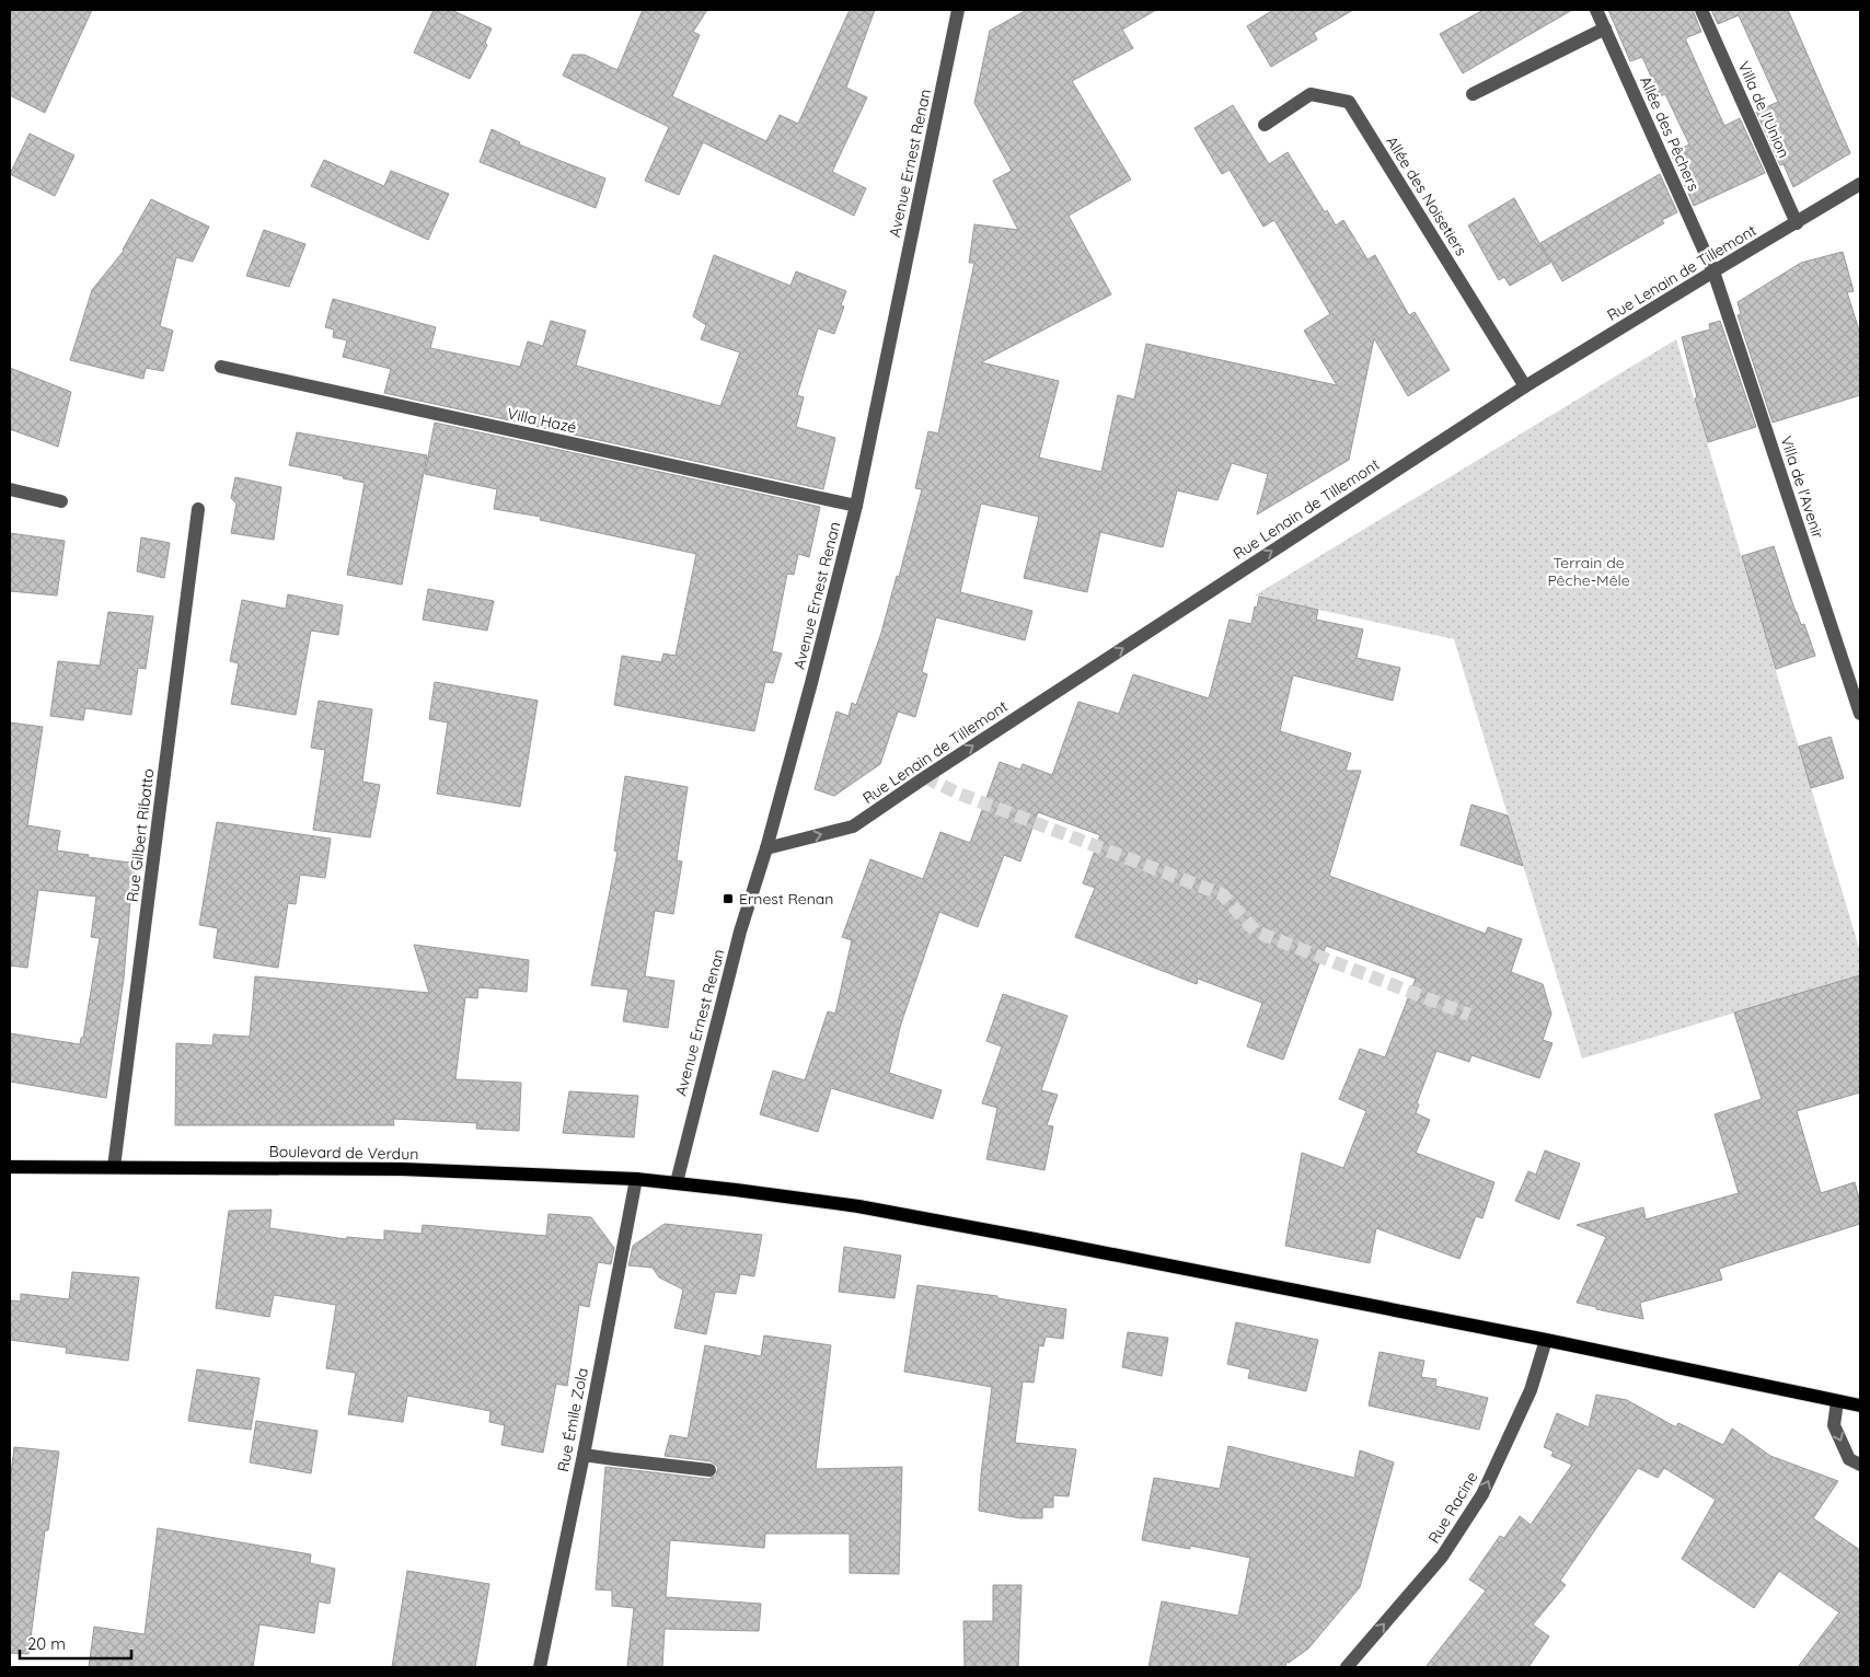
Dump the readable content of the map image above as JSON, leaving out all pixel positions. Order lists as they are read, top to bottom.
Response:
{
  "streets": {
    "main road": ["Boulevard de Verdun"],
    "street": [
      "Villa de l'Union",
      "Allée des Pêchers",
      "Avenue Ernest Renan",
      "Allée des Noisetiers",
      "Rue Lenain de Tillemont",
      "Villa Hazé",
      "Villa de l'Avenir",
      "Rue Gilbert Ribatto",
      "Rue Émile Zola",
      "Rue Racine"
    ]
  },
  "crossings": [
    ["Villa de l'Union", "Rue Lenain de Tillemont"],
    ["Allée des Pêchers", "Rue Lenain de Tillemont"],
    ["Allée des Pêchers", "Villa de l'Avenir"],
    ["Avenue Ernest Renan", "Rue Lenain de Tillemont"],
    ["Avenue Ernest Renan", "Villa Hazé"],
    ["Avenue Ernest Renan", "Boulevard de Verdun"],
    ["Allée des Noisetiers", "Rue Lenain de Tillemont"],
    ["Rue Lenain de Tillemont", "Villa de l'Avenir"],
    ["Rue Gilbert Ribatto", "Boulevard de Verdun"],
    ["Boulevard de Verdun", "Rue Émile Zola"],
    ["Boulevard de Verdun", "Rue Racine"]
  ],
  "one_way": ["Rue Lenain de Tillemont", "Rue Racine"],
  "parks": ["Terrain de Pêche-Mêle"],
  "places": {
    "transit": ["Ernest Renan"]
  },
  "scale_bar": "20 m"
}
